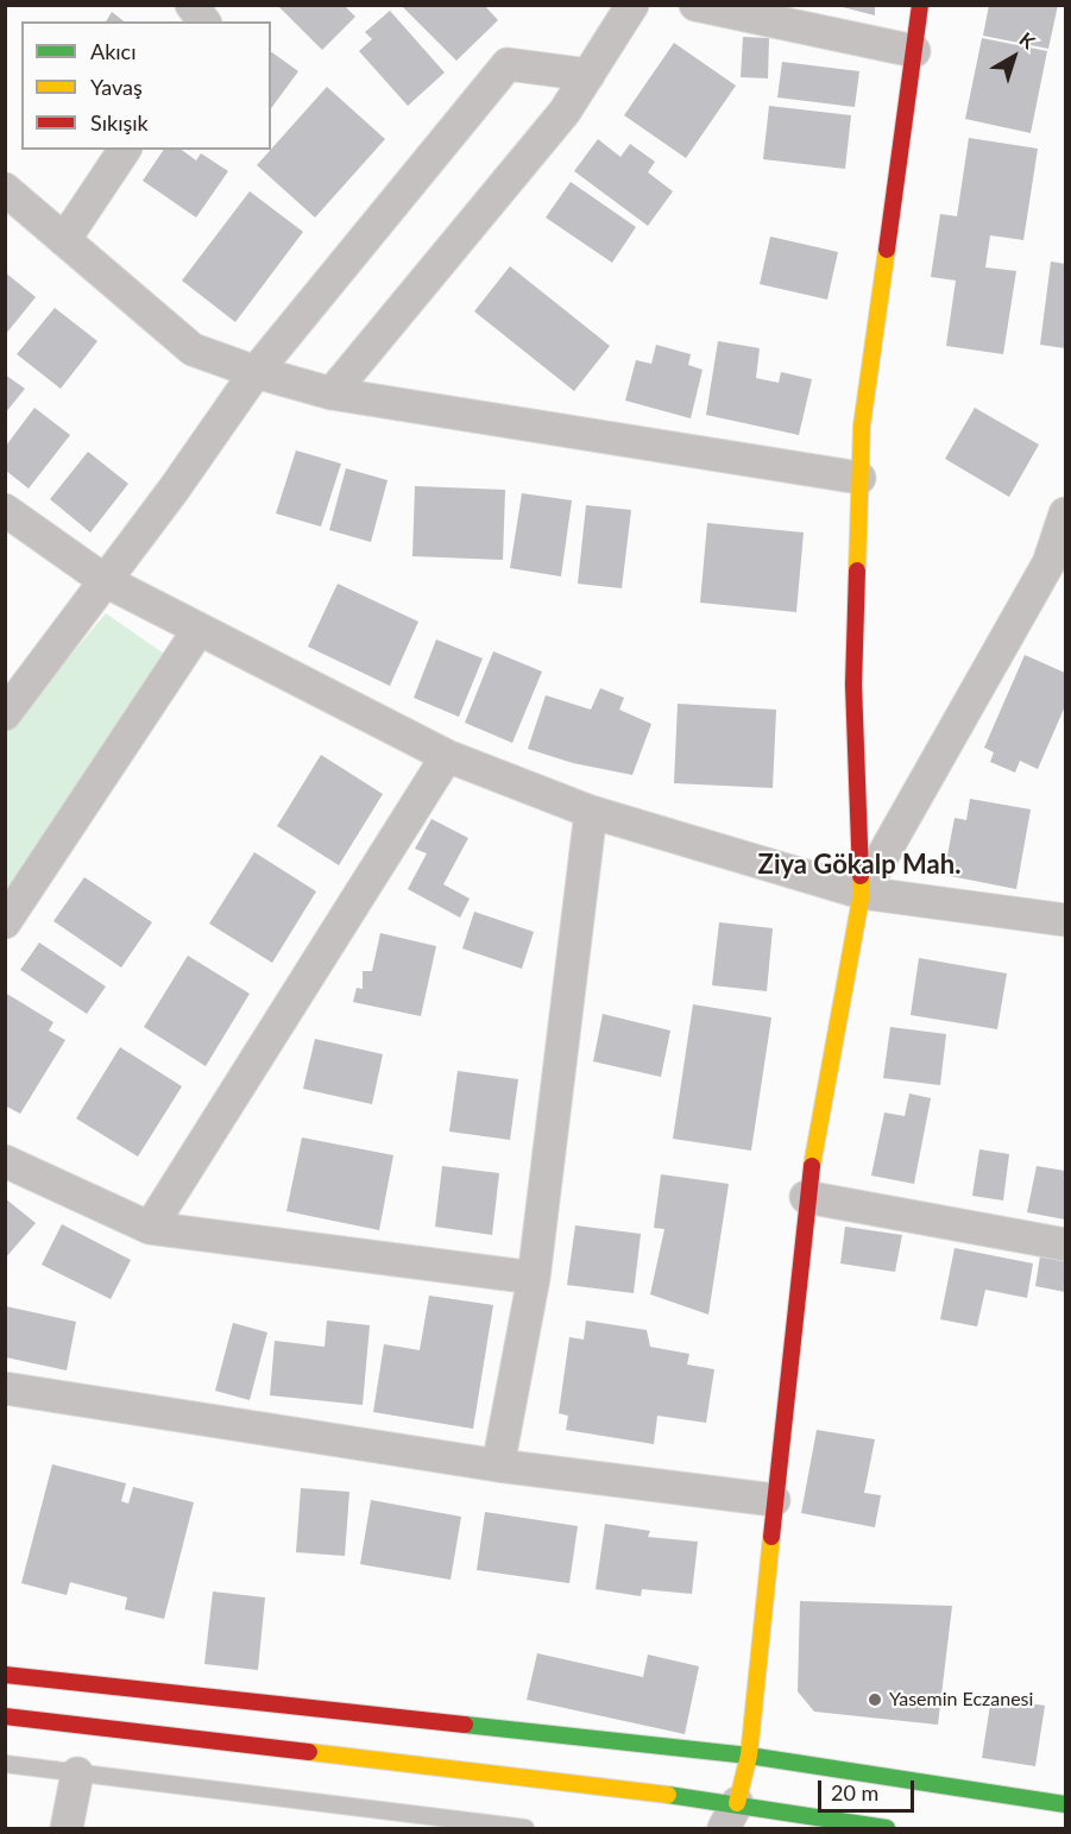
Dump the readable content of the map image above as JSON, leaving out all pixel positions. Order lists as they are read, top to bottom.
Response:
{
  "districts": ["Ziya Gökalp Mah."],
  "places": ["Yasemin Eczanesi"],
  "legend": ["Akıcı", "Yavaş", "Sıkışık"],
  "scale_bar": "20 m",
  "north": "top right"
}
